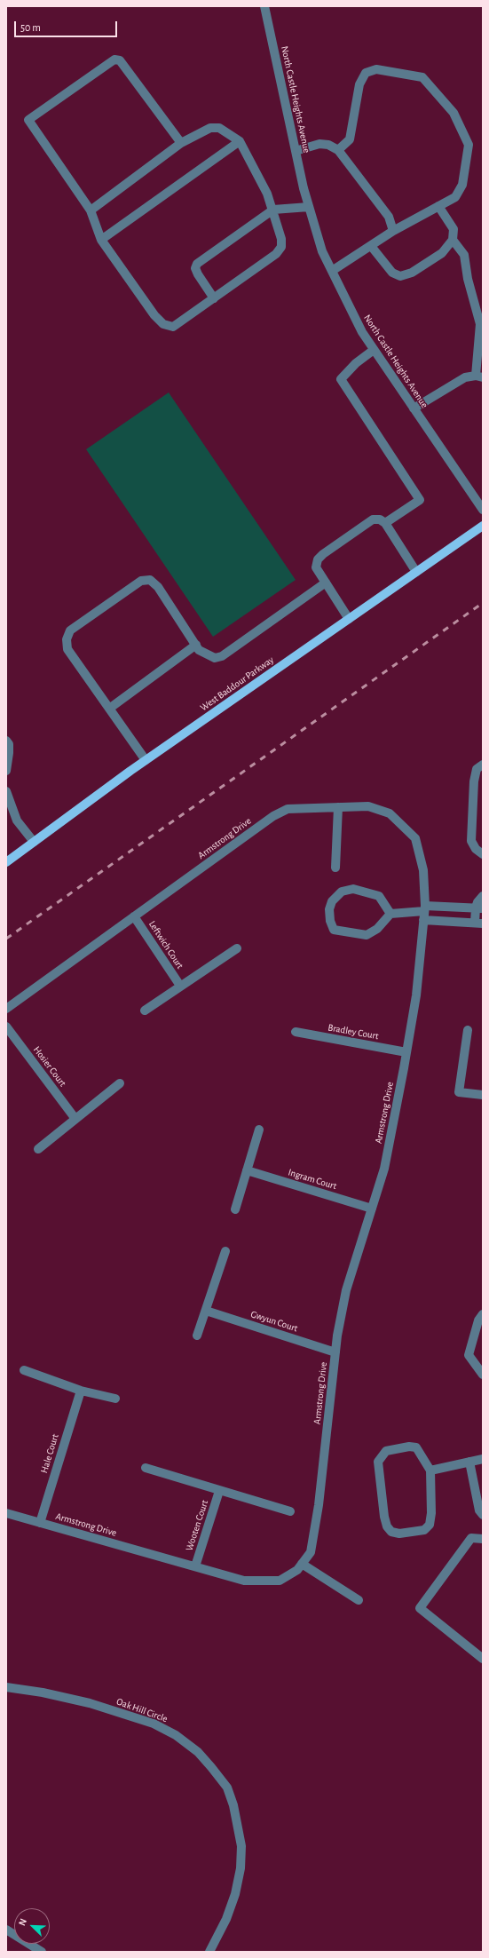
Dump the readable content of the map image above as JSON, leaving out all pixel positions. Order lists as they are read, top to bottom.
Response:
{
  "streets": {
    "main road": ["West Baddour Parkway"],
    "street": [
      "North Castle Heights Avenue",
      "Armstrong Drive",
      "Leftwich Court",
      "Bradley Court",
      "Hosier Court",
      "Ingram Court",
      "Gwyun Court",
      "Hale Court",
      "Wooten Court",
      "Oak Hill Circle"
    ]
  },
  "crossings": [
    ["Armstrong Drive", "Leftwich Court"],
    ["Armstrong Drive", "Bradley Court"],
    ["Armstrong Drive", "Ingram Court"],
    ["Armstrong Drive", "Gwyun Court"],
    ["Armstrong Drive", "Hale Court"],
    ["Armstrong Drive", "Wooten Court"]
  ],
  "scale_bar": "50 m",
  "north": "top left"
}
